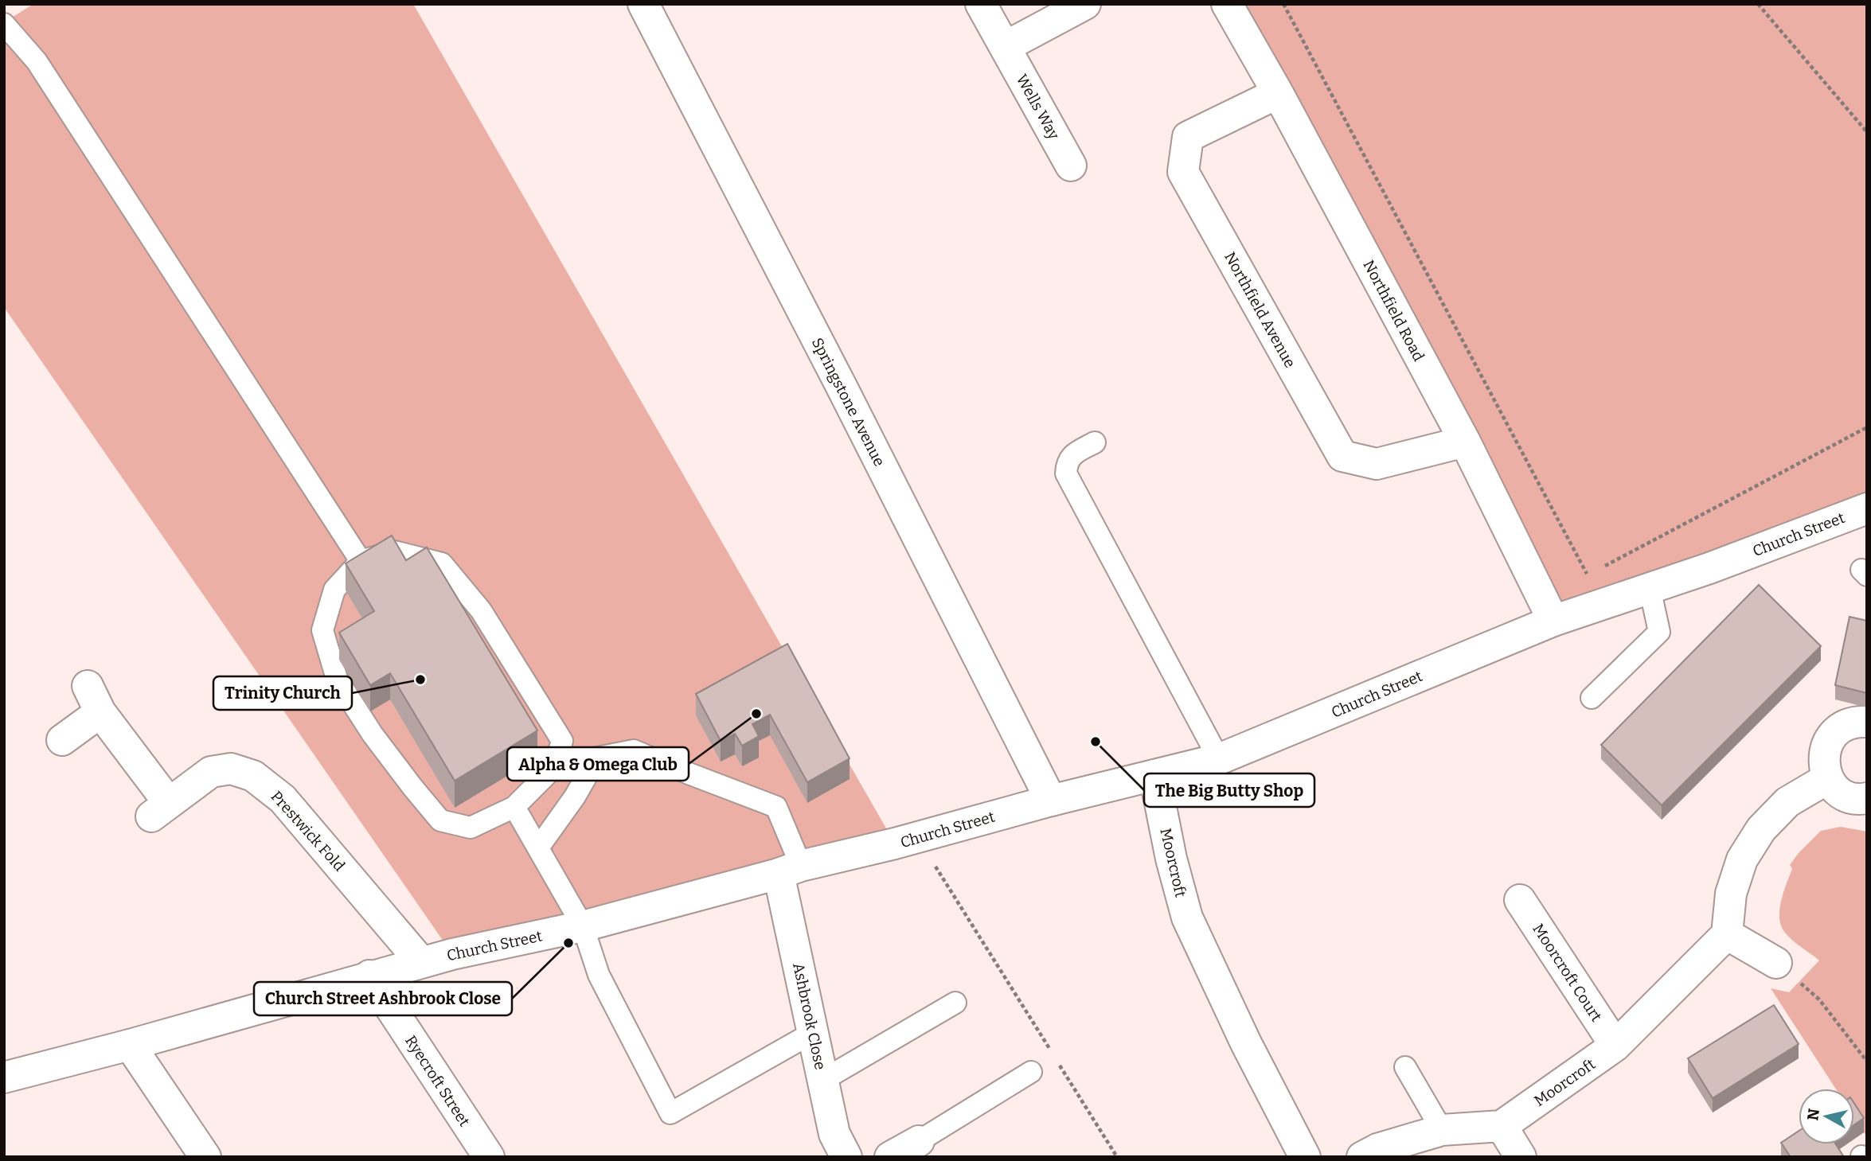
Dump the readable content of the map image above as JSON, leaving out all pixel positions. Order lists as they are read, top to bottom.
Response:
{
  "streets": {
    "street": [
      "Wells Way",
      "Northfield Avenue",
      "Northfield Road",
      "Springstone Avenue",
      "Church Street",
      "Prestwick Fold",
      "Moorcroft",
      "Moorcroft Court",
      "Ashbrook Close",
      "Ryecroft Street"
    ]
  },
  "crossings": [
    ["Northfield Avenue", "Northfield Road"],
    ["Northfield Road", "Church Street"],
    ["Springstone Avenue", "Church Street"],
    ["Church Street", "Prestwick Fold"],
    ["Church Street", "Moorcroft"],
    ["Church Street", "Ashbrook Close"],
    ["Church Street", "Ryecroft Street"],
    ["Moorcroft", "Moorcroft Court"]
  ],
  "places": [
    "Trinity Church",
    "Alpha & Omega Club",
    "The Big Butty Shop",
    "Church Street Ashbrook Close"
  ],
  "north": "left"
}
